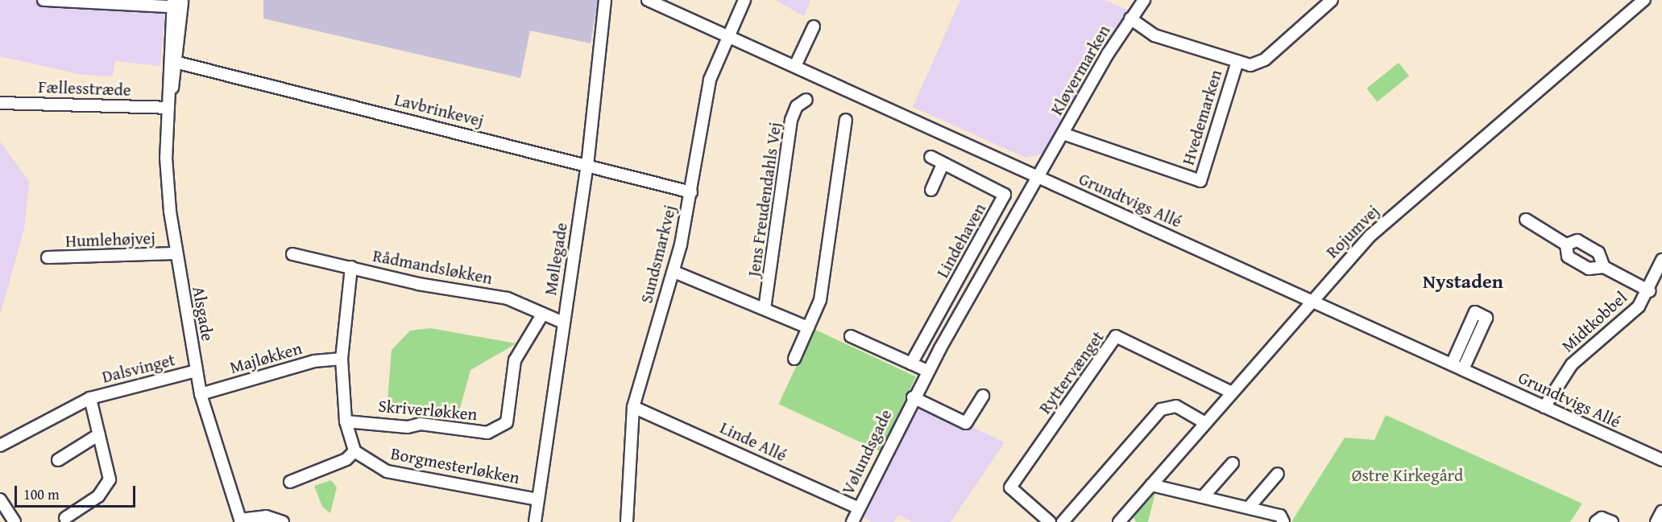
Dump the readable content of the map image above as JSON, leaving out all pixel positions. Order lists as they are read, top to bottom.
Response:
{
  "streets": {
    "street": [
      "Kløvermarken",
      "Fællesstræde",
      "Lavbrinkevej",
      "Hvedemarken",
      "Jens Freudendahls Vej",
      "Grundtvigs Allé",
      "Rojumvej",
      "Humlehøjvej",
      "Lindehaven",
      "Sundsmarkvej",
      "Møllegade",
      "Rådmandsløkken",
      "Alsgade",
      "Midtkobbel",
      "Majløkken",
      "Dalsvinget",
      "Ryttervænget",
      "Skriverløkken",
      "Linde Allé",
      "Vølundsgade",
      "Borgmesterløkken"
    ]
  },
  "crossings": [
    ["Kløvermarken", "Hvedemarken"],
    ["Kløvermarken", "Grundtvigs Allé"],
    ["Kløvermarken", "Vølundsgade"],
    ["Fællesstræde", "Alsgade"],
    ["Lavbrinkevej", "Sundsmarkvej"],
    ["Lavbrinkevej", "Møllegade"],
    ["Lavbrinkevej", "Alsgade"],
    ["Jens Freudendahls Vej", "Sundsmarkvej"],
    ["Grundtvigs Allé", "Rojumvej"],
    ["Grundtvigs Allé", "Sundsmarkvej"],
    ["Grundtvigs Allé", "Midtkobbel"],
    ["Grundtvigs Allé", "Vølundsgade"],
    ["Rojumvej", "Ryttervænget"],
    ["Humlehøjvej", "Alsgade"],
    ["Sundsmarkvej", "Linde Allé"],
    ["Møllegade", "Rådmandsløkken"],
    ["Møllegade", "Borgmesterløkken"],
    ["Rådmandsløkken", "Skriverløkken"],
    ["Alsgade", "Majløkken"],
    ["Alsgade", "Dalsvinget"],
    ["Linde Allé", "Vølundsgade"]
  ],
  "districts": ["Nystaden"],
  "parks": ["Østre Kirkegård"],
  "scale_bar": "100 m"
}
